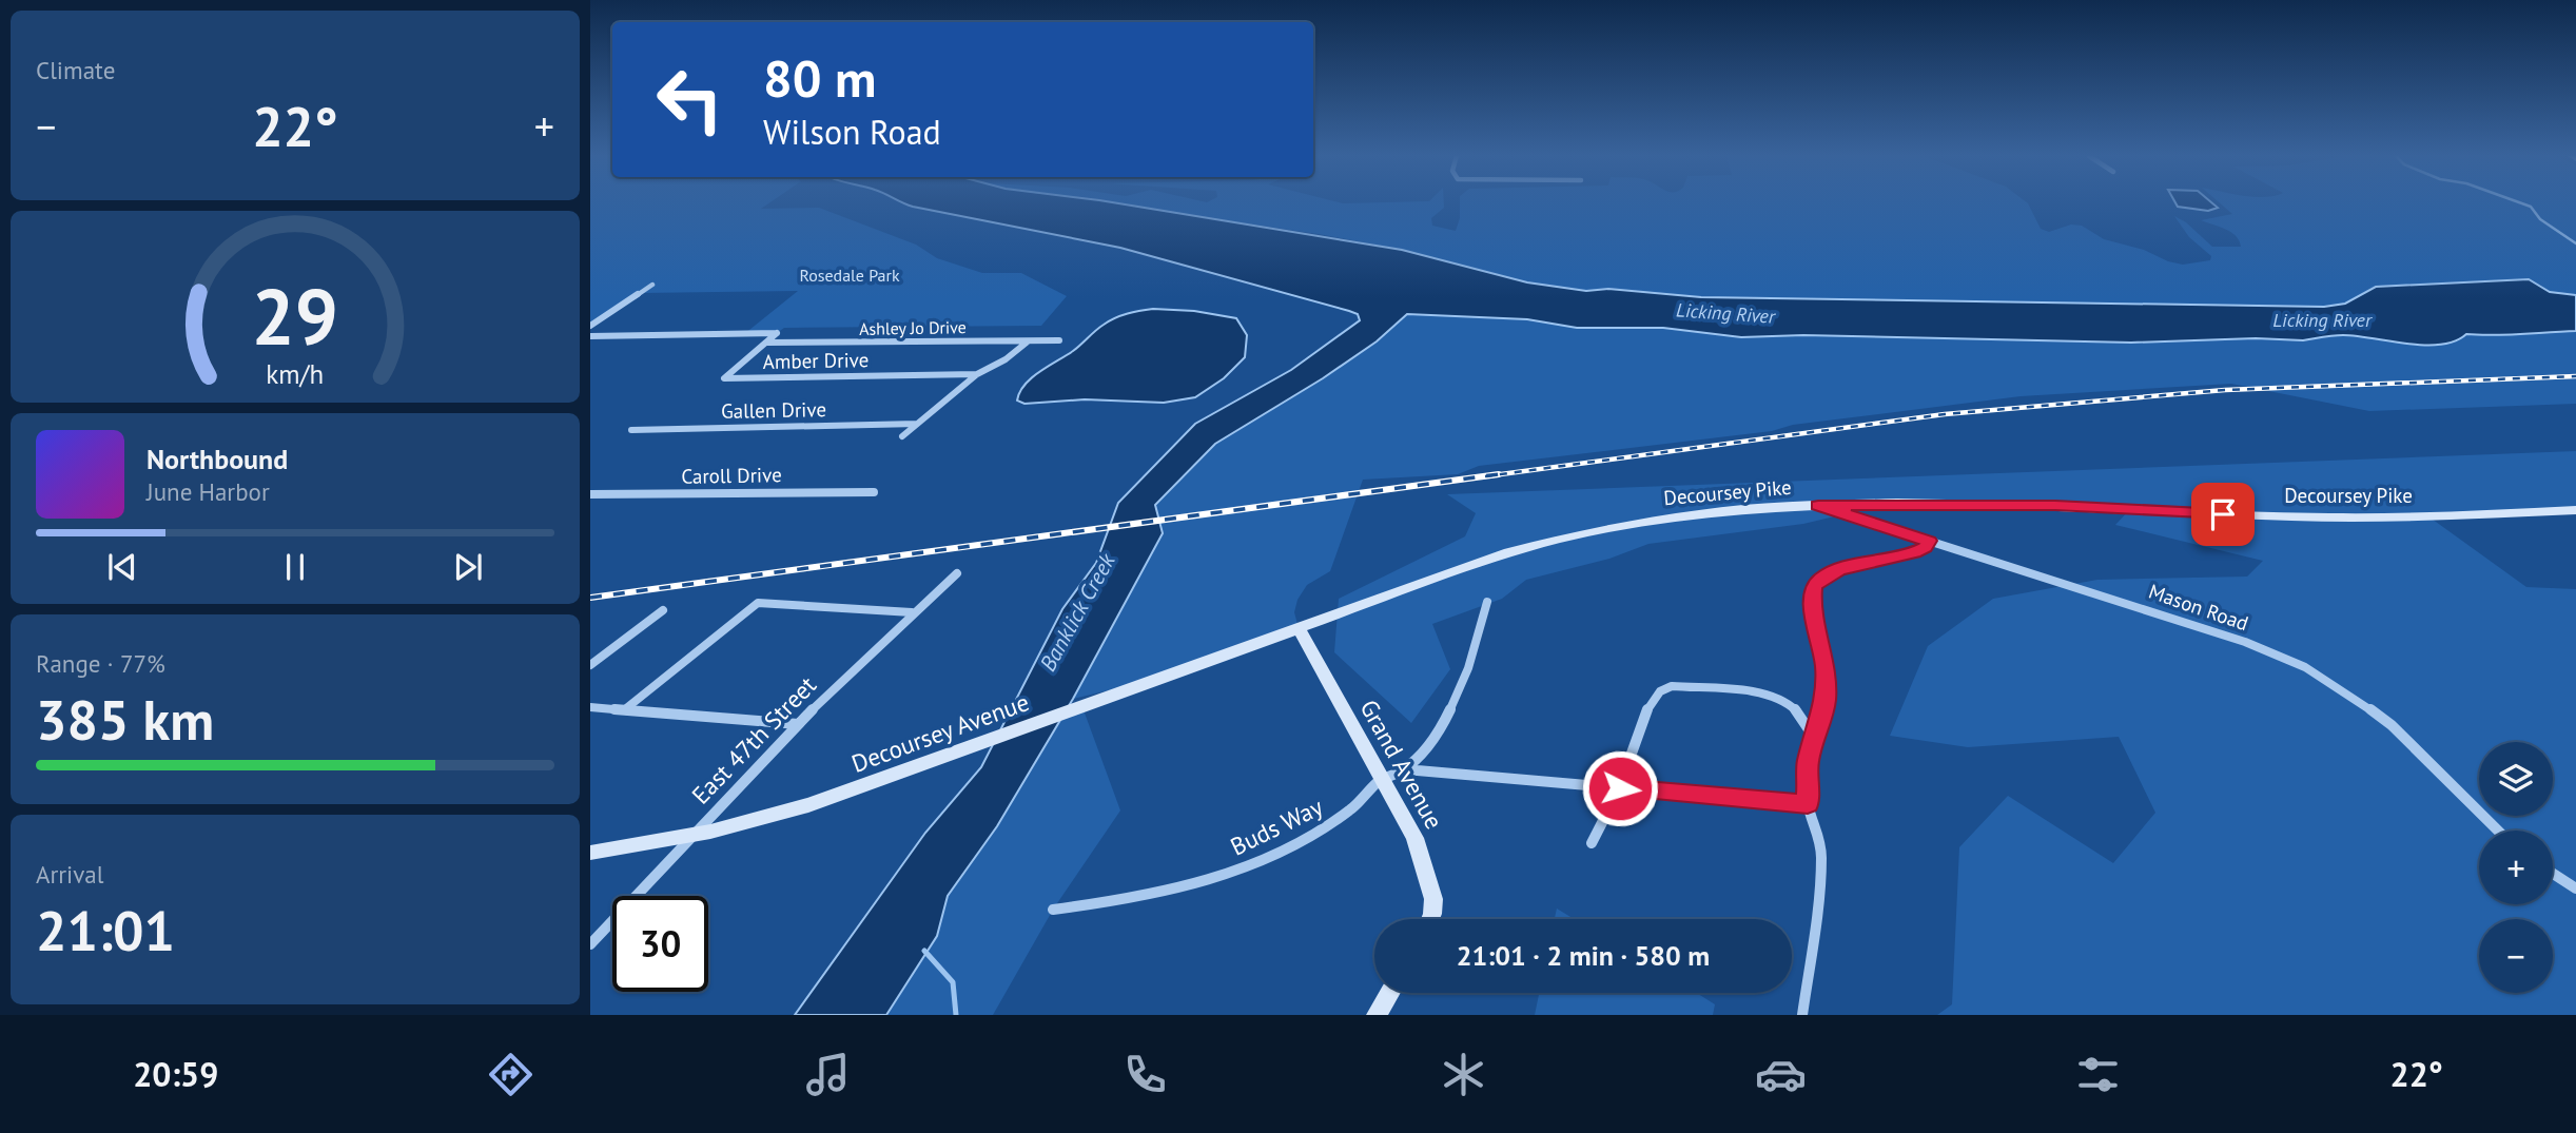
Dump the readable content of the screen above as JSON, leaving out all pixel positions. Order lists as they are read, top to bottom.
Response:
{
  "streets": {
    "main road": ["Decoursey Pike", "Decoursey Avenue", "Grand Avenue"],
    "street": [
      "Ashley Jo Drive",
      "Amber Drive",
      "Gallen Drive",
      "Caroll Drive",
      "Mason Road",
      "East 47th Street",
      "Buds Way"
    ]
  },
  "crossings": [
    ["Ashley Jo Drive", "Amber Drive"],
    ["Decoursey Pike", "Mason Road"],
    ["Decoursey Pike", "Decoursey Avenue"],
    ["Decoursey Pike", "Grand Avenue"],
    ["Decoursey Avenue", "East 47th Street"],
    ["Decoursey Avenue", "Grand Avenue"],
    ["Grand Avenue", "Buds Way"]
  ],
  "water": ["Licking River", "Banklick Creek"],
  "parks": ["Rosedale Park"],
  "page": {
    "tile": [
      "Climate",
      ["Range · 77%", "385 km"],
      ["Arrival", "21:01"]
    ],
    "turn": ["80 m", "Wilson Road"],
    "heat": ["−", "22°", "+"],
    "song": ["Northbound", "June Harbor"],
    "map_buttons": ["+", "−"],
    "limit": "30",
    "trip": "21:01 · 2 min · 580 m",
    "tabs": ["20:59", "22°"],
    "gauge": ["29", "km/h"]
  }
}
